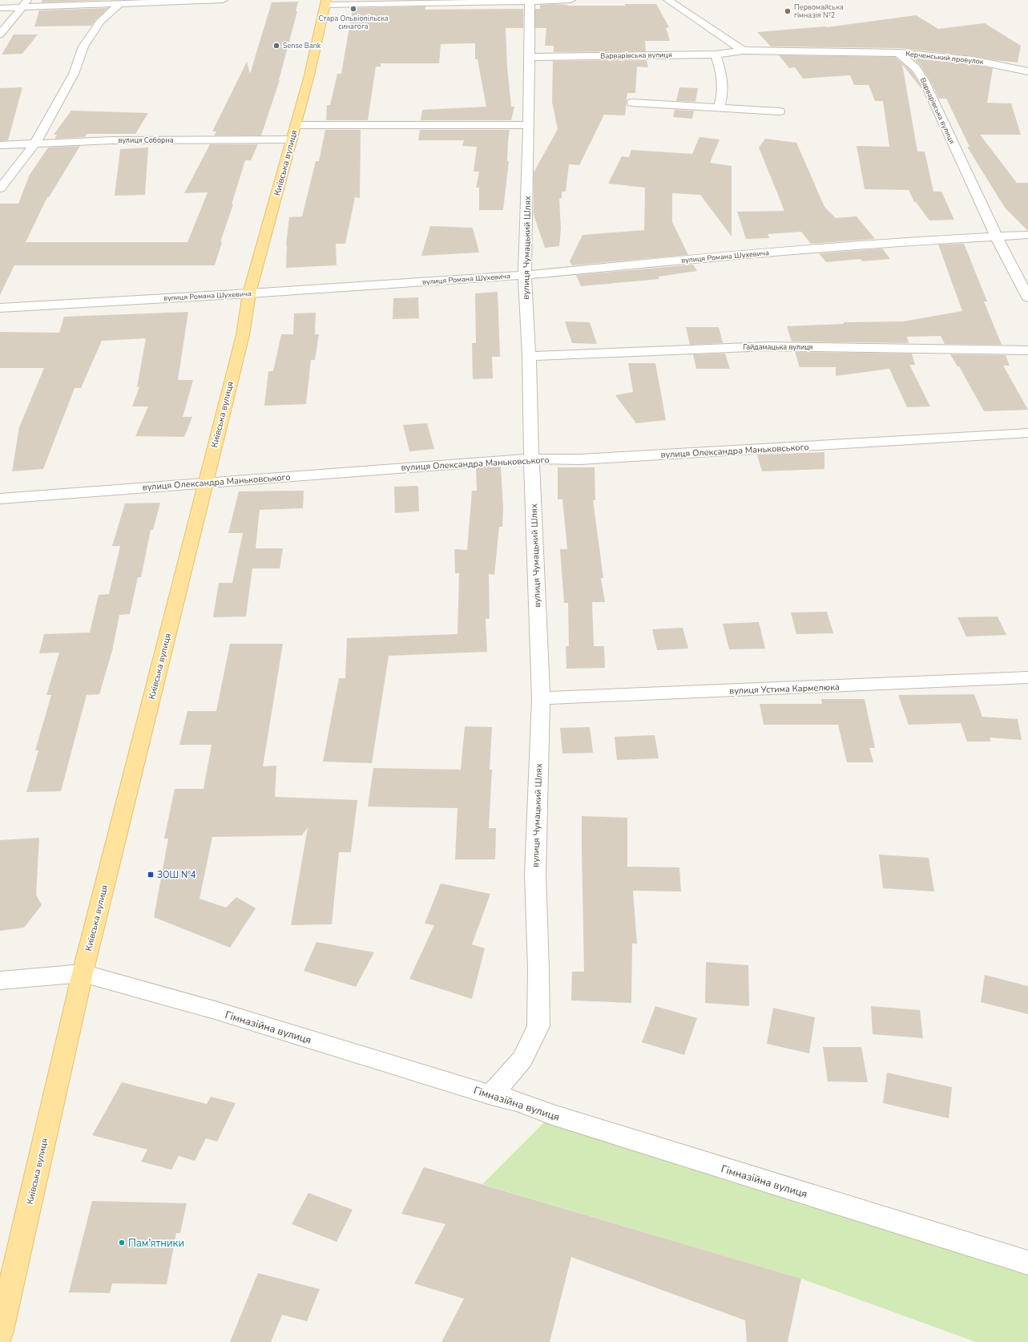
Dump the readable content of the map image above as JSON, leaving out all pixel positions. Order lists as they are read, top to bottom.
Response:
{
  "streets": {
    "main road": ["Київська вулиця"],
    "street": [
      "Варварівська вулиця",
      "Керченський провулок",
      "вулиця Соборна",
      "вулиця Чумацький Шлях",
      "вулиця Романа Шухевича",
      "Гайдамацька вулиця",
      "вулиця Олександра Маньковського",
      "вулиця Устима Кармелюка",
      "Гімназійна вулиця"
    ]
  },
  "crossings": [
    ["Варварівська вулиця", "Керченський провулок"],
    ["Варварівська вулиця", "вулиця Чумацький Шлях"],
    ["Варварівська вулиця", "вулиця Романа Шухевича"],
    ["вулиця Соборна", "Київська вулиця"],
    ["вулиця Соборна", "вулиця Чумацький Шлях"],
    ["Київська вулиця", "вулиця Романа Шухевича"],
    ["Київська вулиця", "вулиця Олександра Маньковського"],
    ["Київська вулиця", "Гімназійна вулиця"],
    ["вулиця Чумацький Шлях", "вулиця Романа Шухевича"],
    ["вулиця Чумацький Шлях", "Гайдамацька вулиця"],
    ["вулиця Чумацький Шлях", "вулиця Олександра Маньковського"],
    ["вулиця Чумацький Шлях", "вулиця Устима Кармелюка"],
    ["вулиця Чумацький Шлях", "Гімназійна вулиця"]
  ],
  "places": {
    "other": [
      "Стара Ольвіопільска синагога",
      "Первомайська гімназія №2",
      "Sense Bank",
      "Пам'ятники"
    ],
    "transit": ["ЗОШ №4"]
  }
}
